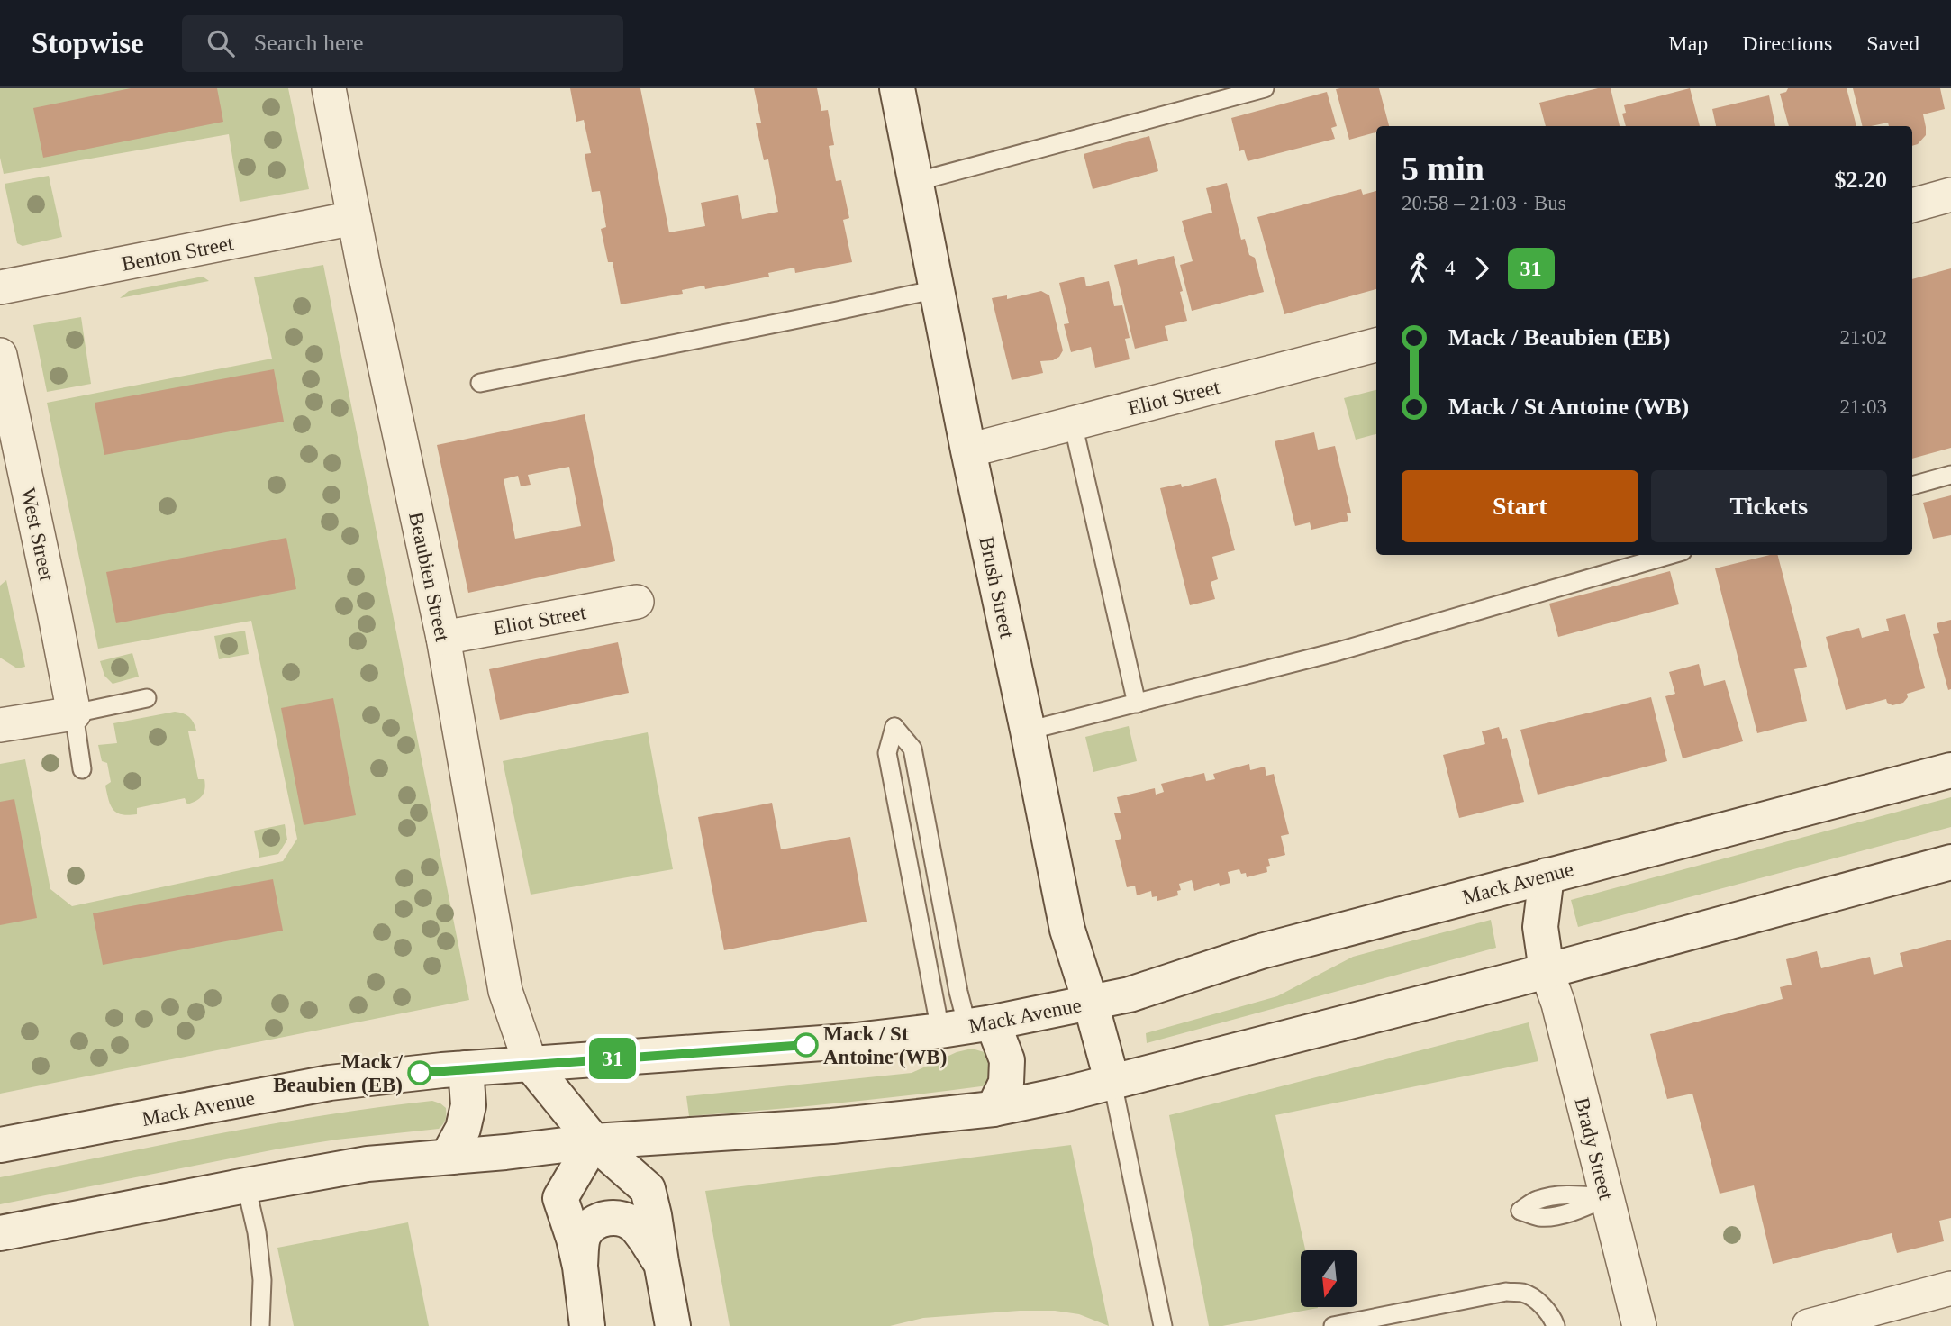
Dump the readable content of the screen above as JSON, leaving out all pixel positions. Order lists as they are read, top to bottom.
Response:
{
  "streets": {
    "main road": ["Brush Street", "Mack Avenue"],
    "street": [
      "Benton Street",
      "Eliot Street",
      "West Street",
      "Beaubien Street",
      "Brady Street"
    ]
  },
  "crossings": [
    ["Benton Street", "Beaubien Street"],
    ["Eliot Street", "Beaubien Street"],
    ["Eliot Street", "Brush Street"],
    ["Beaubien Street", "Mack Avenue"],
    ["Brush Street", "Mack Avenue"]
  ],
  "places": ["Mack / St Antoine (WB)", "Mack / Beaubien (EB)"],
  "lines": ["bus line 31"],
  "north": "bottom",
  "page": {
    "header": "Stopwise",
    "search": "Search here",
    "nav": ["Map", "Directions", "Saved"],
    "on_map": "31",
    "heading": ["5 min", "20:58 – 21:03 · Bus", "$2.20"],
    "legs": ["4", "31"],
    "list": [
      {
        "name": "Mack / Beaubien (EB)",
        "value": "21:02"
      },
      {
        "name": "Mack / St Antoine (WB)",
        "value": "21:03"
      }
    ],
    "buttons": ["Start", "Tickets"]
  }
}
